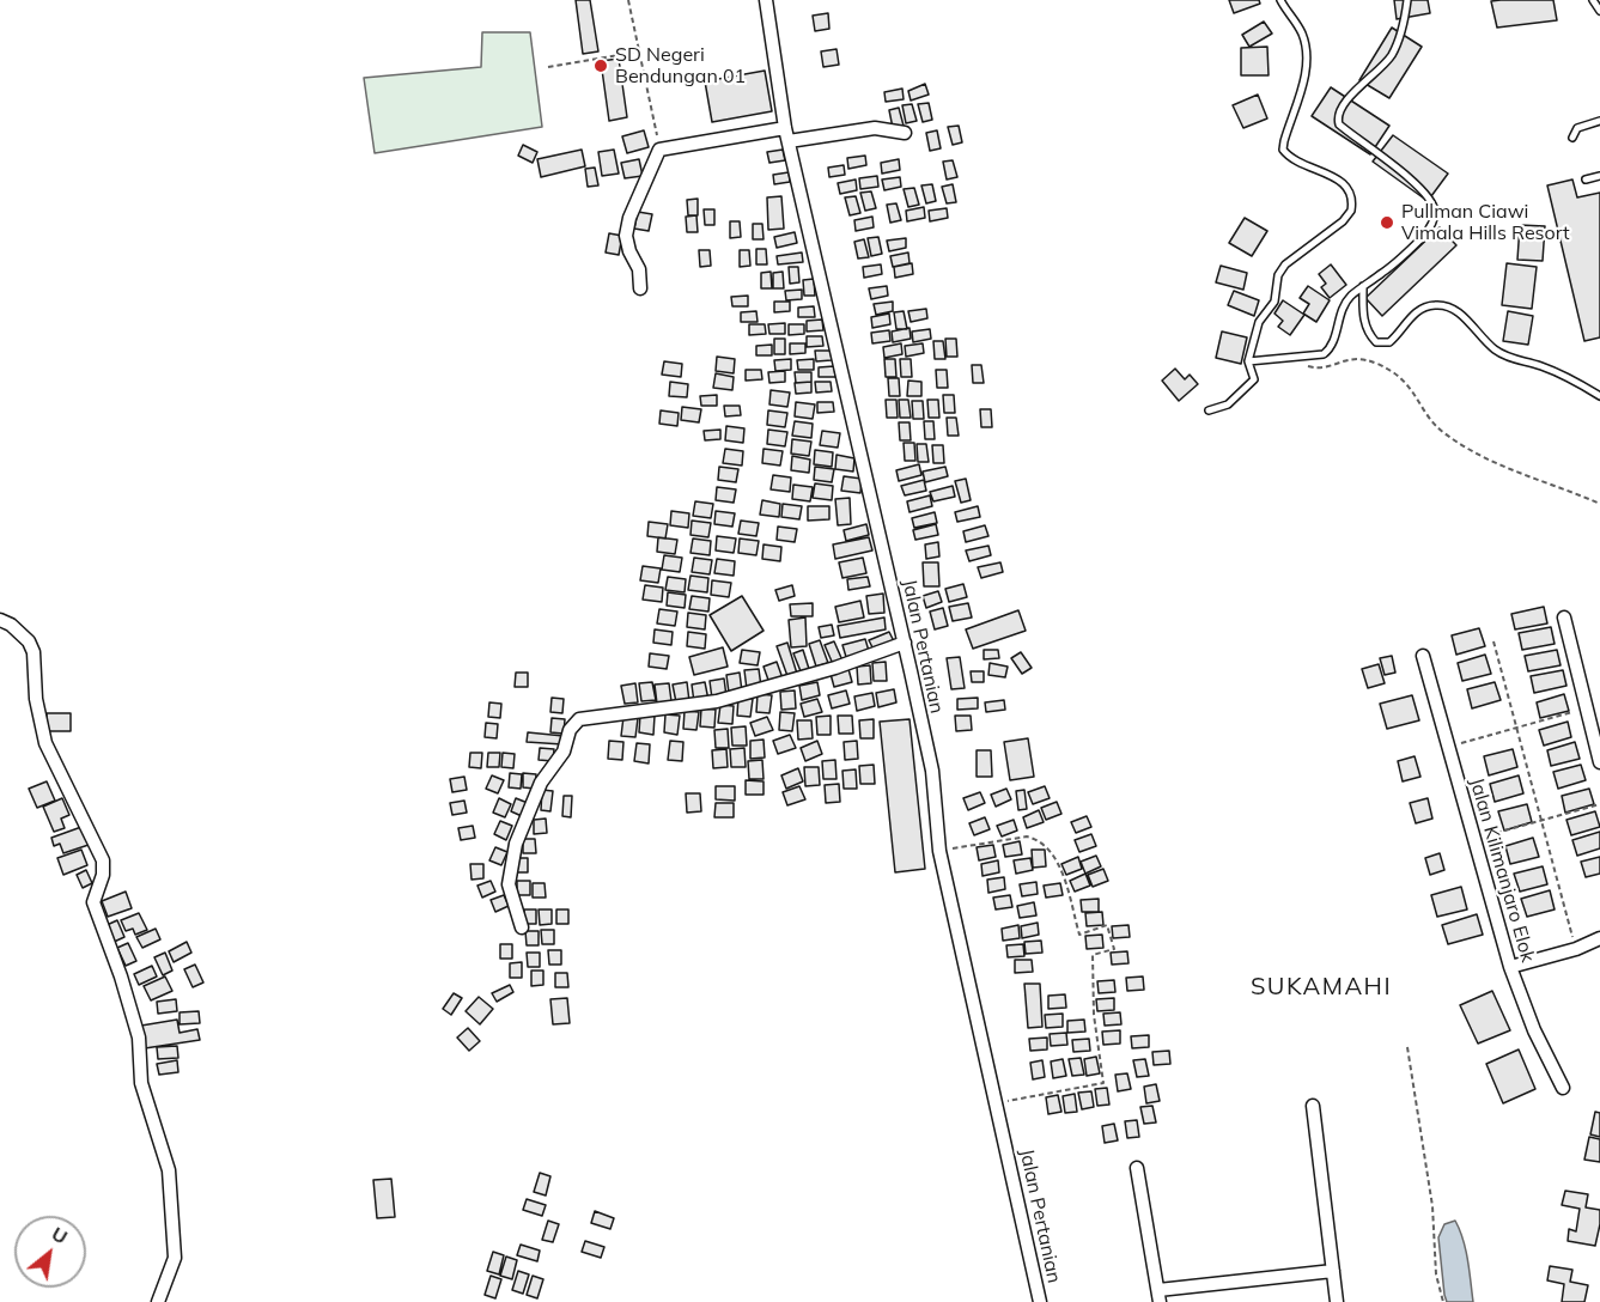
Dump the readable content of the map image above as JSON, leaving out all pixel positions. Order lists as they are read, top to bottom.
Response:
{
  "streets": {
    "street": ["Jalan Pertanian", "Jalan Kilimanjaro Elok"]
  },
  "districts": ["SUKAMAHI"],
  "places": ["SD Negeri Bendungan 01", "Pullman Ciawi Vimala Hills Resort"],
  "north": "top right"
}
